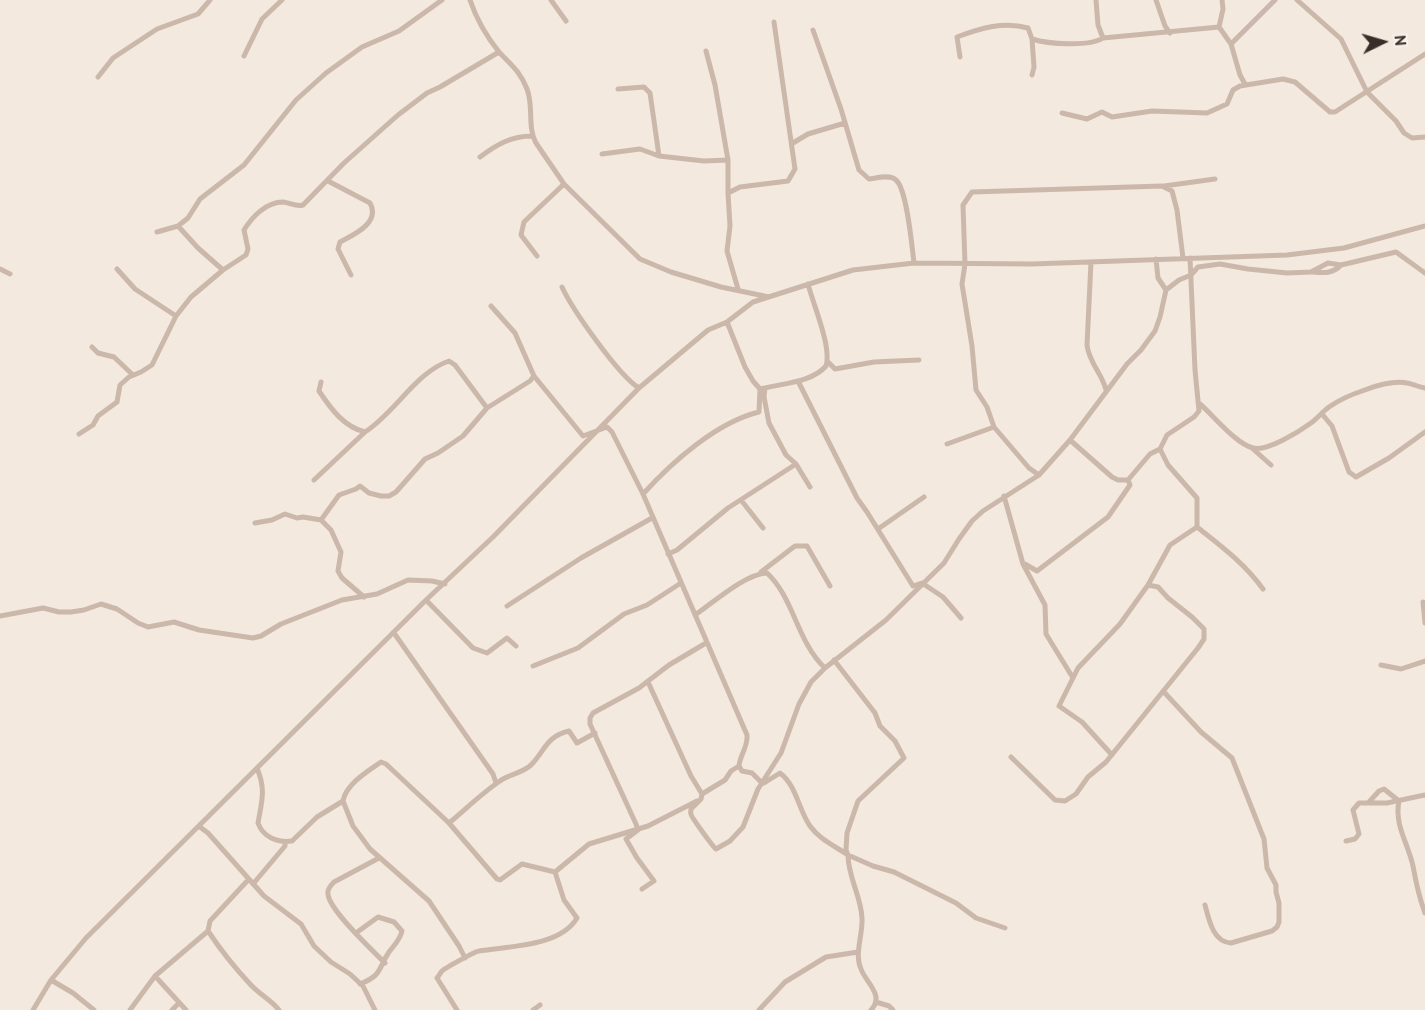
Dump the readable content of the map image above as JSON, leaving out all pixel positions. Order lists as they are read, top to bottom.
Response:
{
  "north": "right"
}
